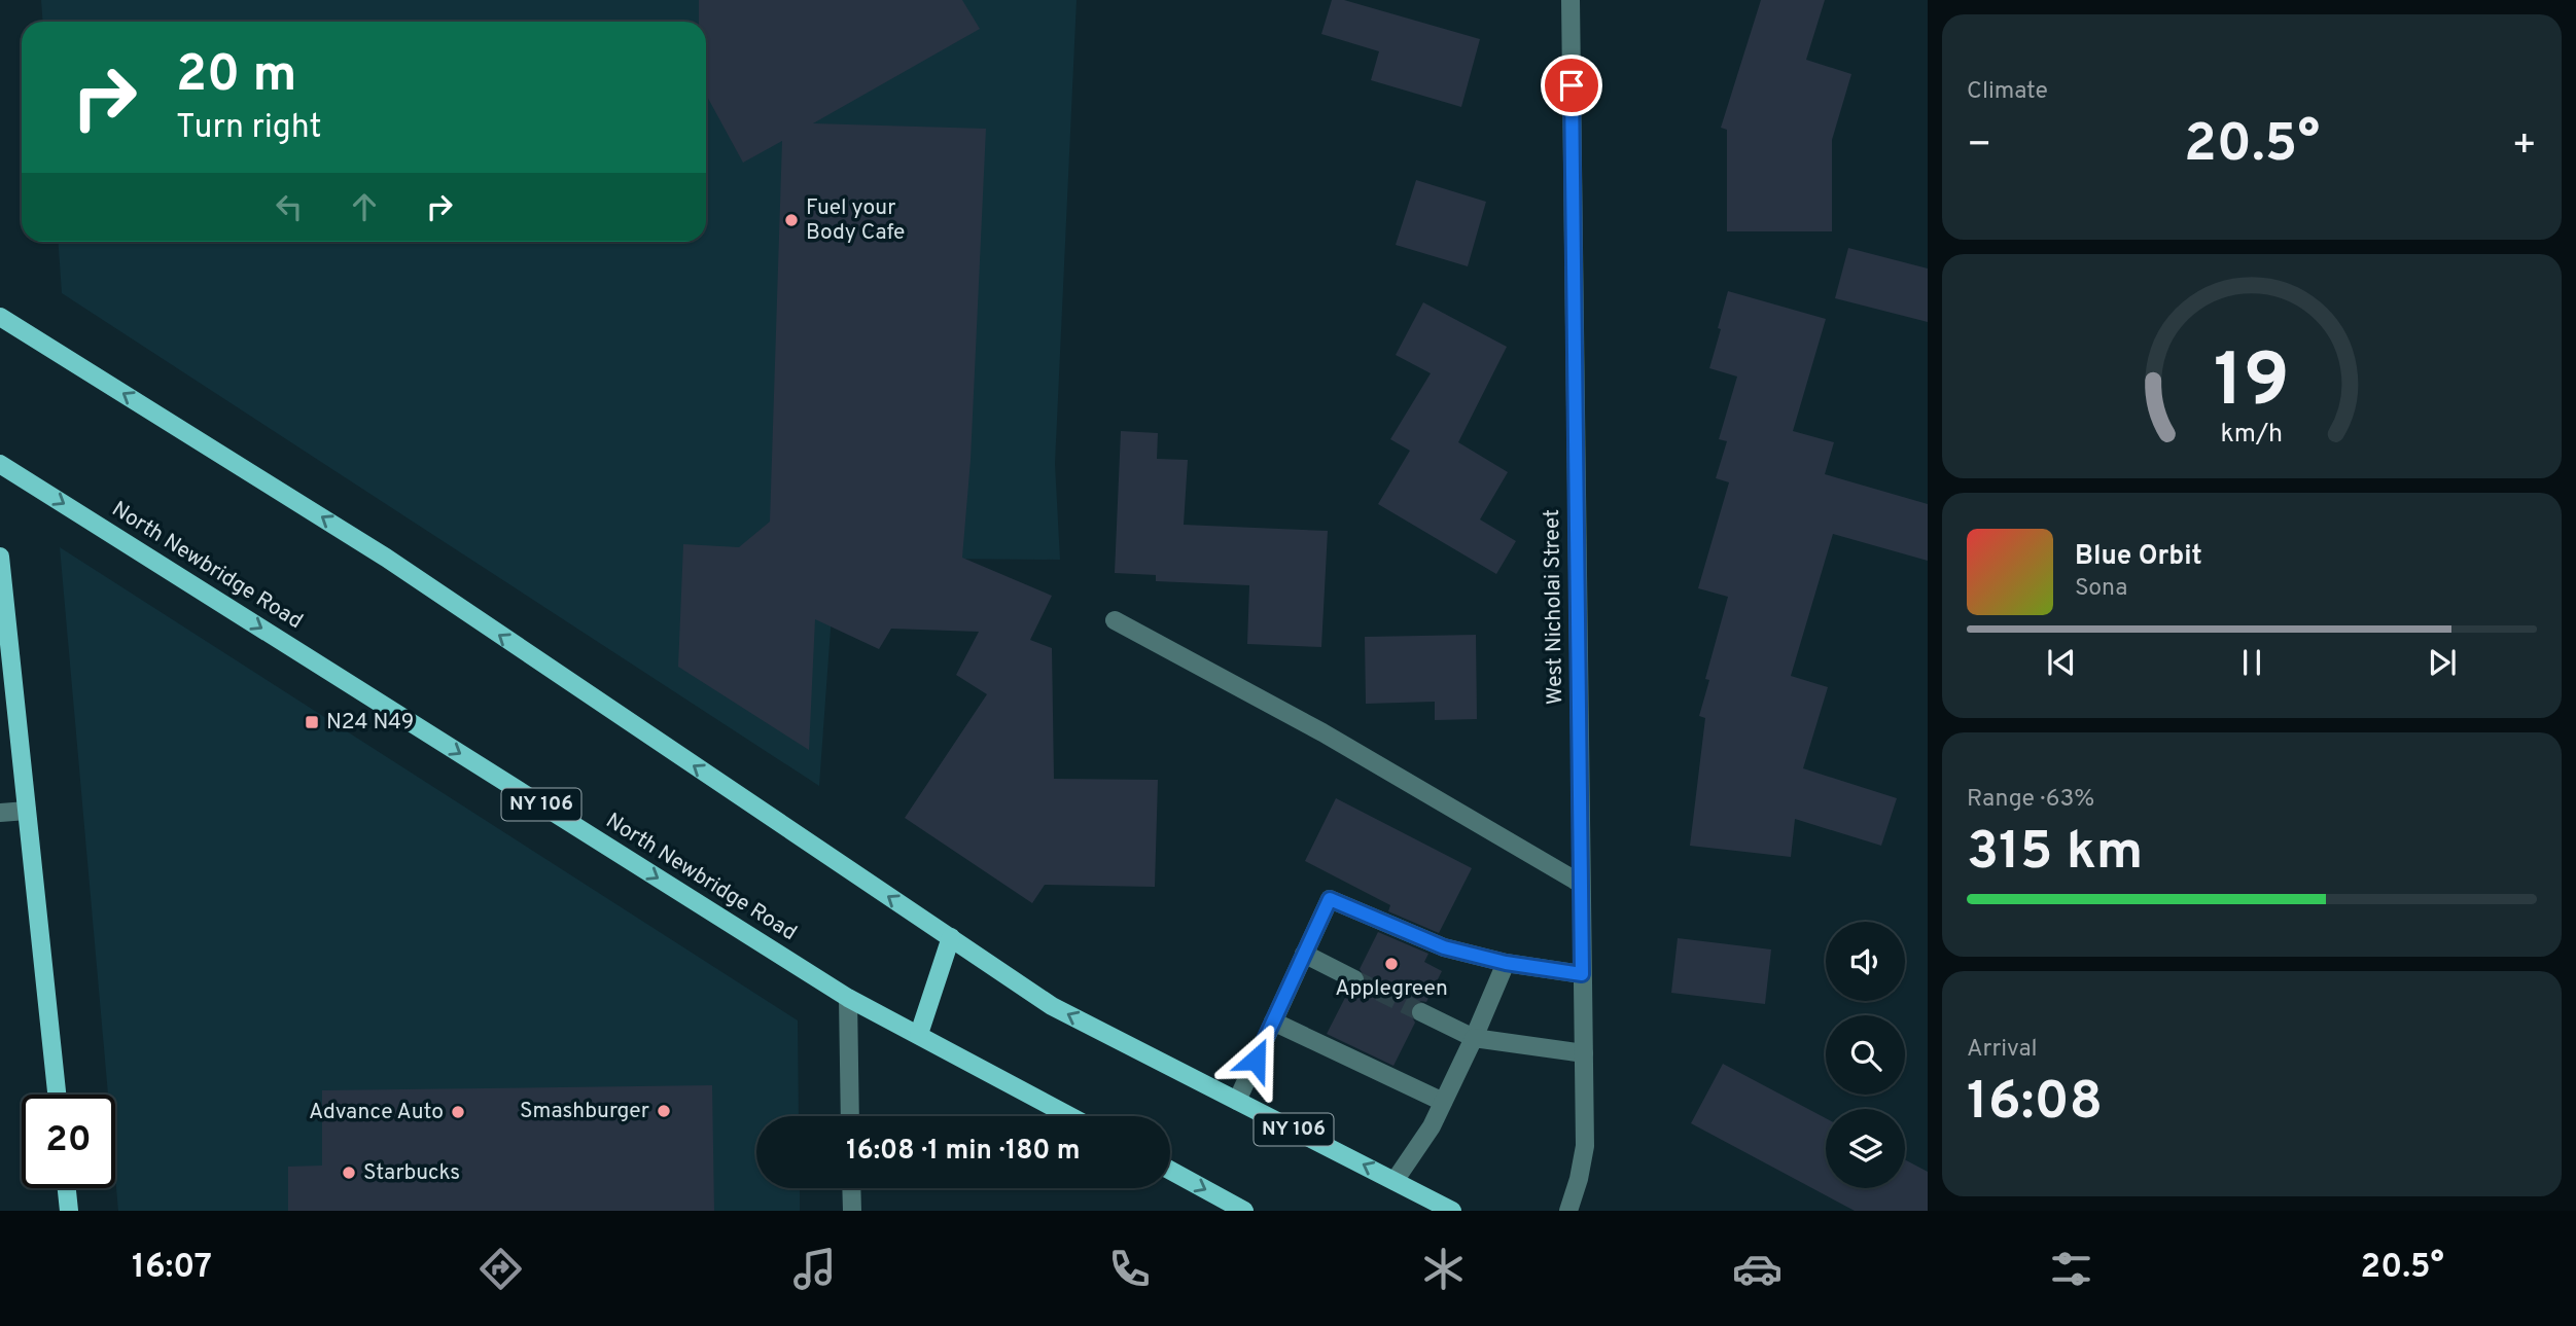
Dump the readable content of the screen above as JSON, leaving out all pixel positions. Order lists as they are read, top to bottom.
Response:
{
  "streets": {
    "main road": ["North Newbridge Road", "NY 106"],
    "street": ["West Nicholai Street"]
  },
  "places": {
    "other": [
      "Fuel your Body Cafe",
      "Applegreen",
      "Smashburger",
      "Advance Auto",
      "Starbucks"
    ],
    "transit": ["N24 N49"]
  },
  "page": {
    "tile": [
      "Climate",
      ["Range · 63%", "315 km"],
      ["Arrival", "16:08"]
    ],
    "turn": ["20 m", "Turn right"],
    "heat": ["−", "20.5°", "+"],
    "song": ["Blue Orbit", "Sona"],
    "limit": "20",
    "trip": "16:08 · 1 min · 180 m",
    "tabs": ["16:07", "20.5°"],
    "gauge": ["19", "km/h"]
  }
}
